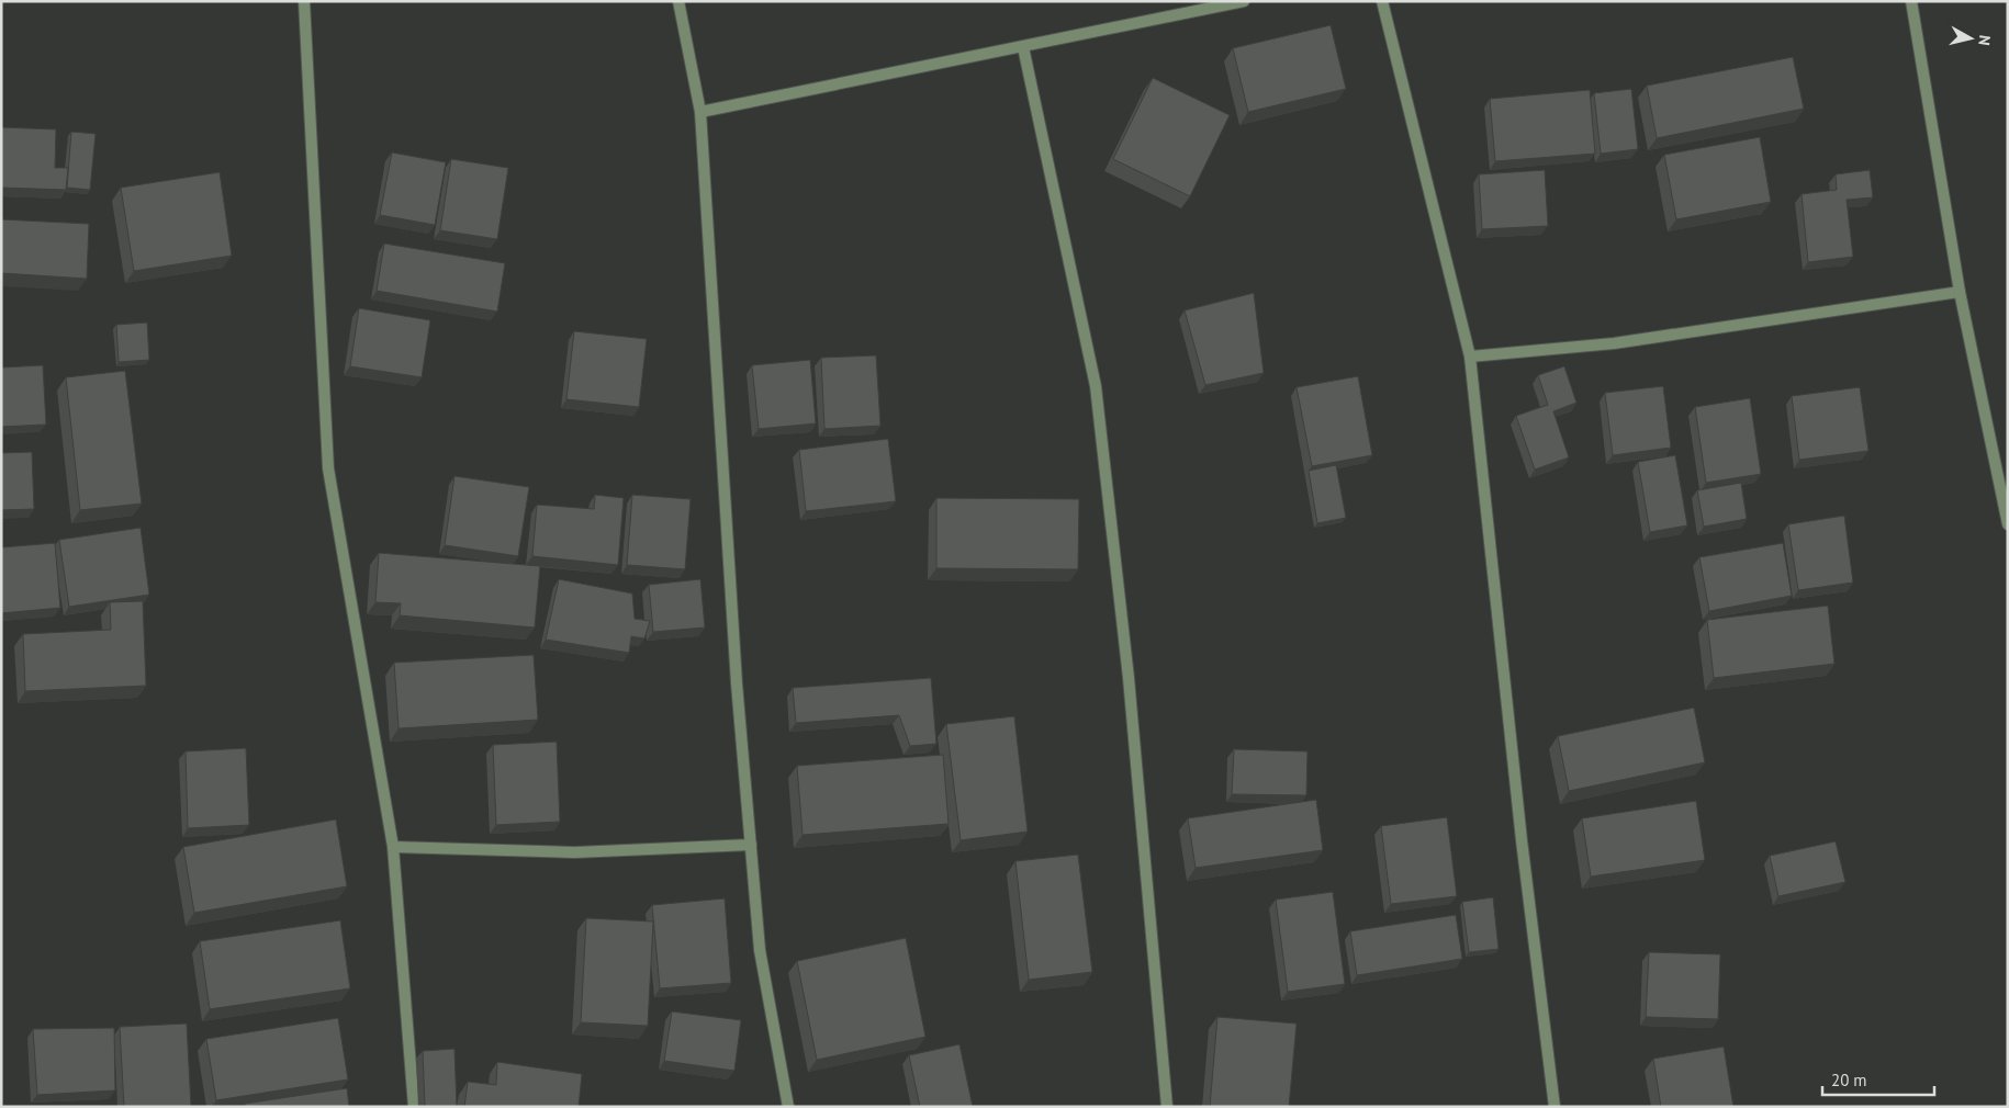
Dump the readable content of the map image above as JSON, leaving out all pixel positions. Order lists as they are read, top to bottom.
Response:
{
  "scale_bar": "20 m",
  "north": "right"
}
